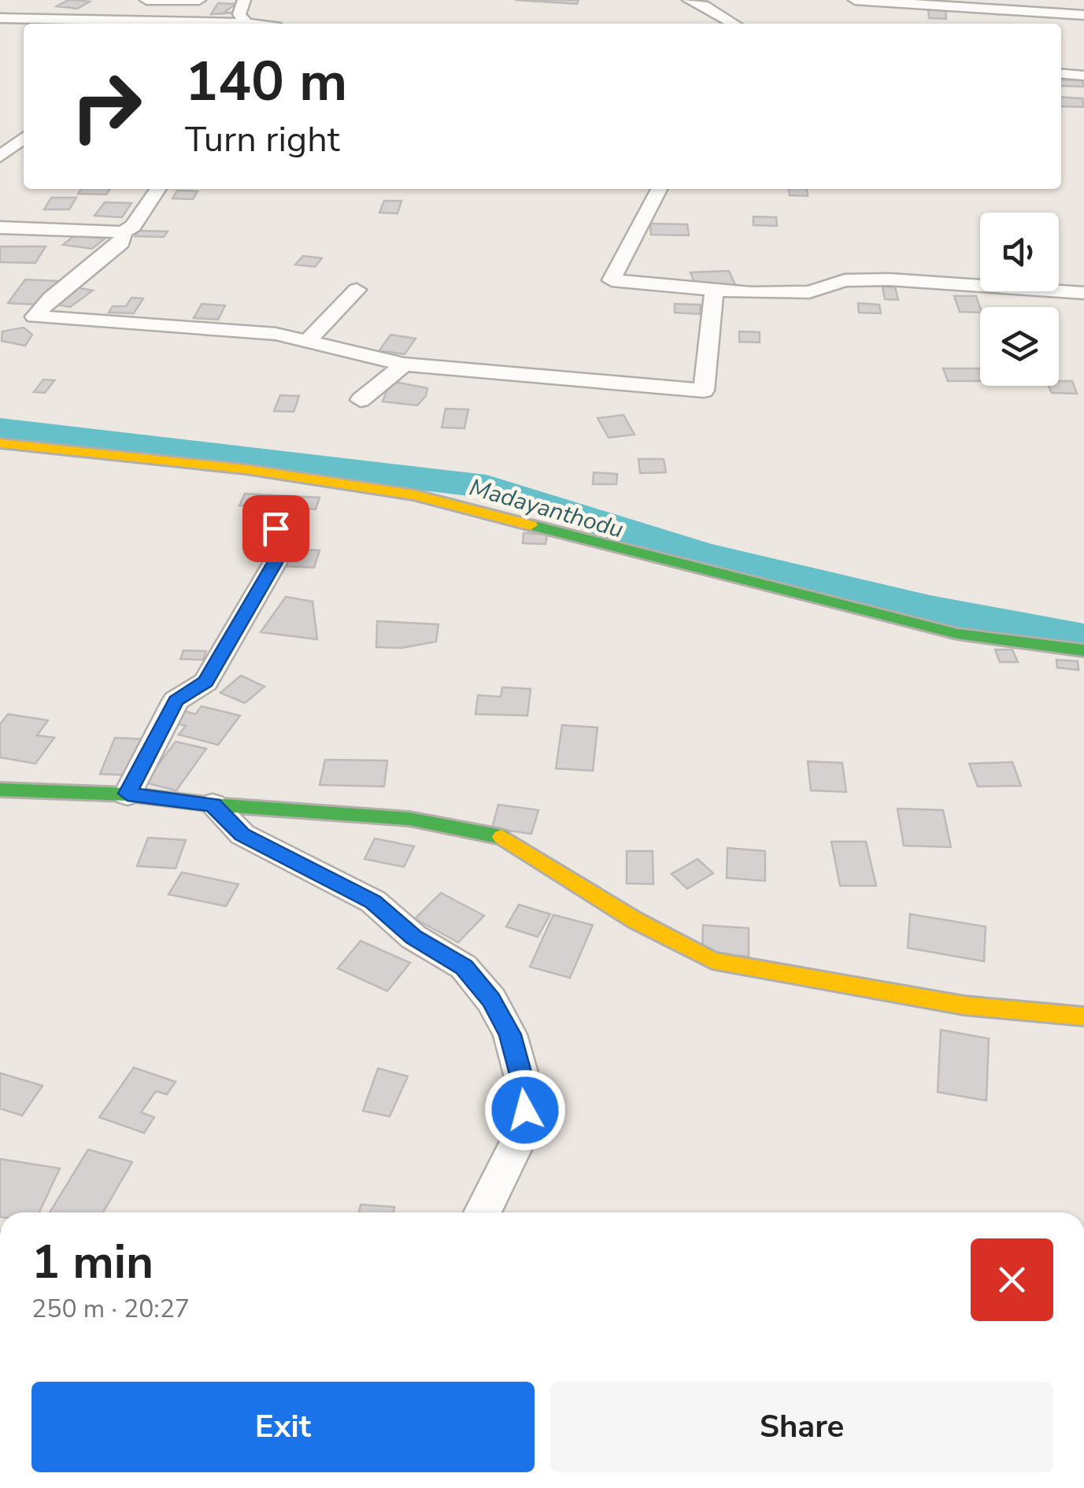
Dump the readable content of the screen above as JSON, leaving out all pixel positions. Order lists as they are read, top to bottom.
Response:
{
  "water": ["Madayanthodu"],
  "page": {
    "turn": ["140 m", "Turn right"],
    "heading": ["1 min", "250 m · 20:27"],
    "buttons": ["Exit", "Share"]
  }
}
